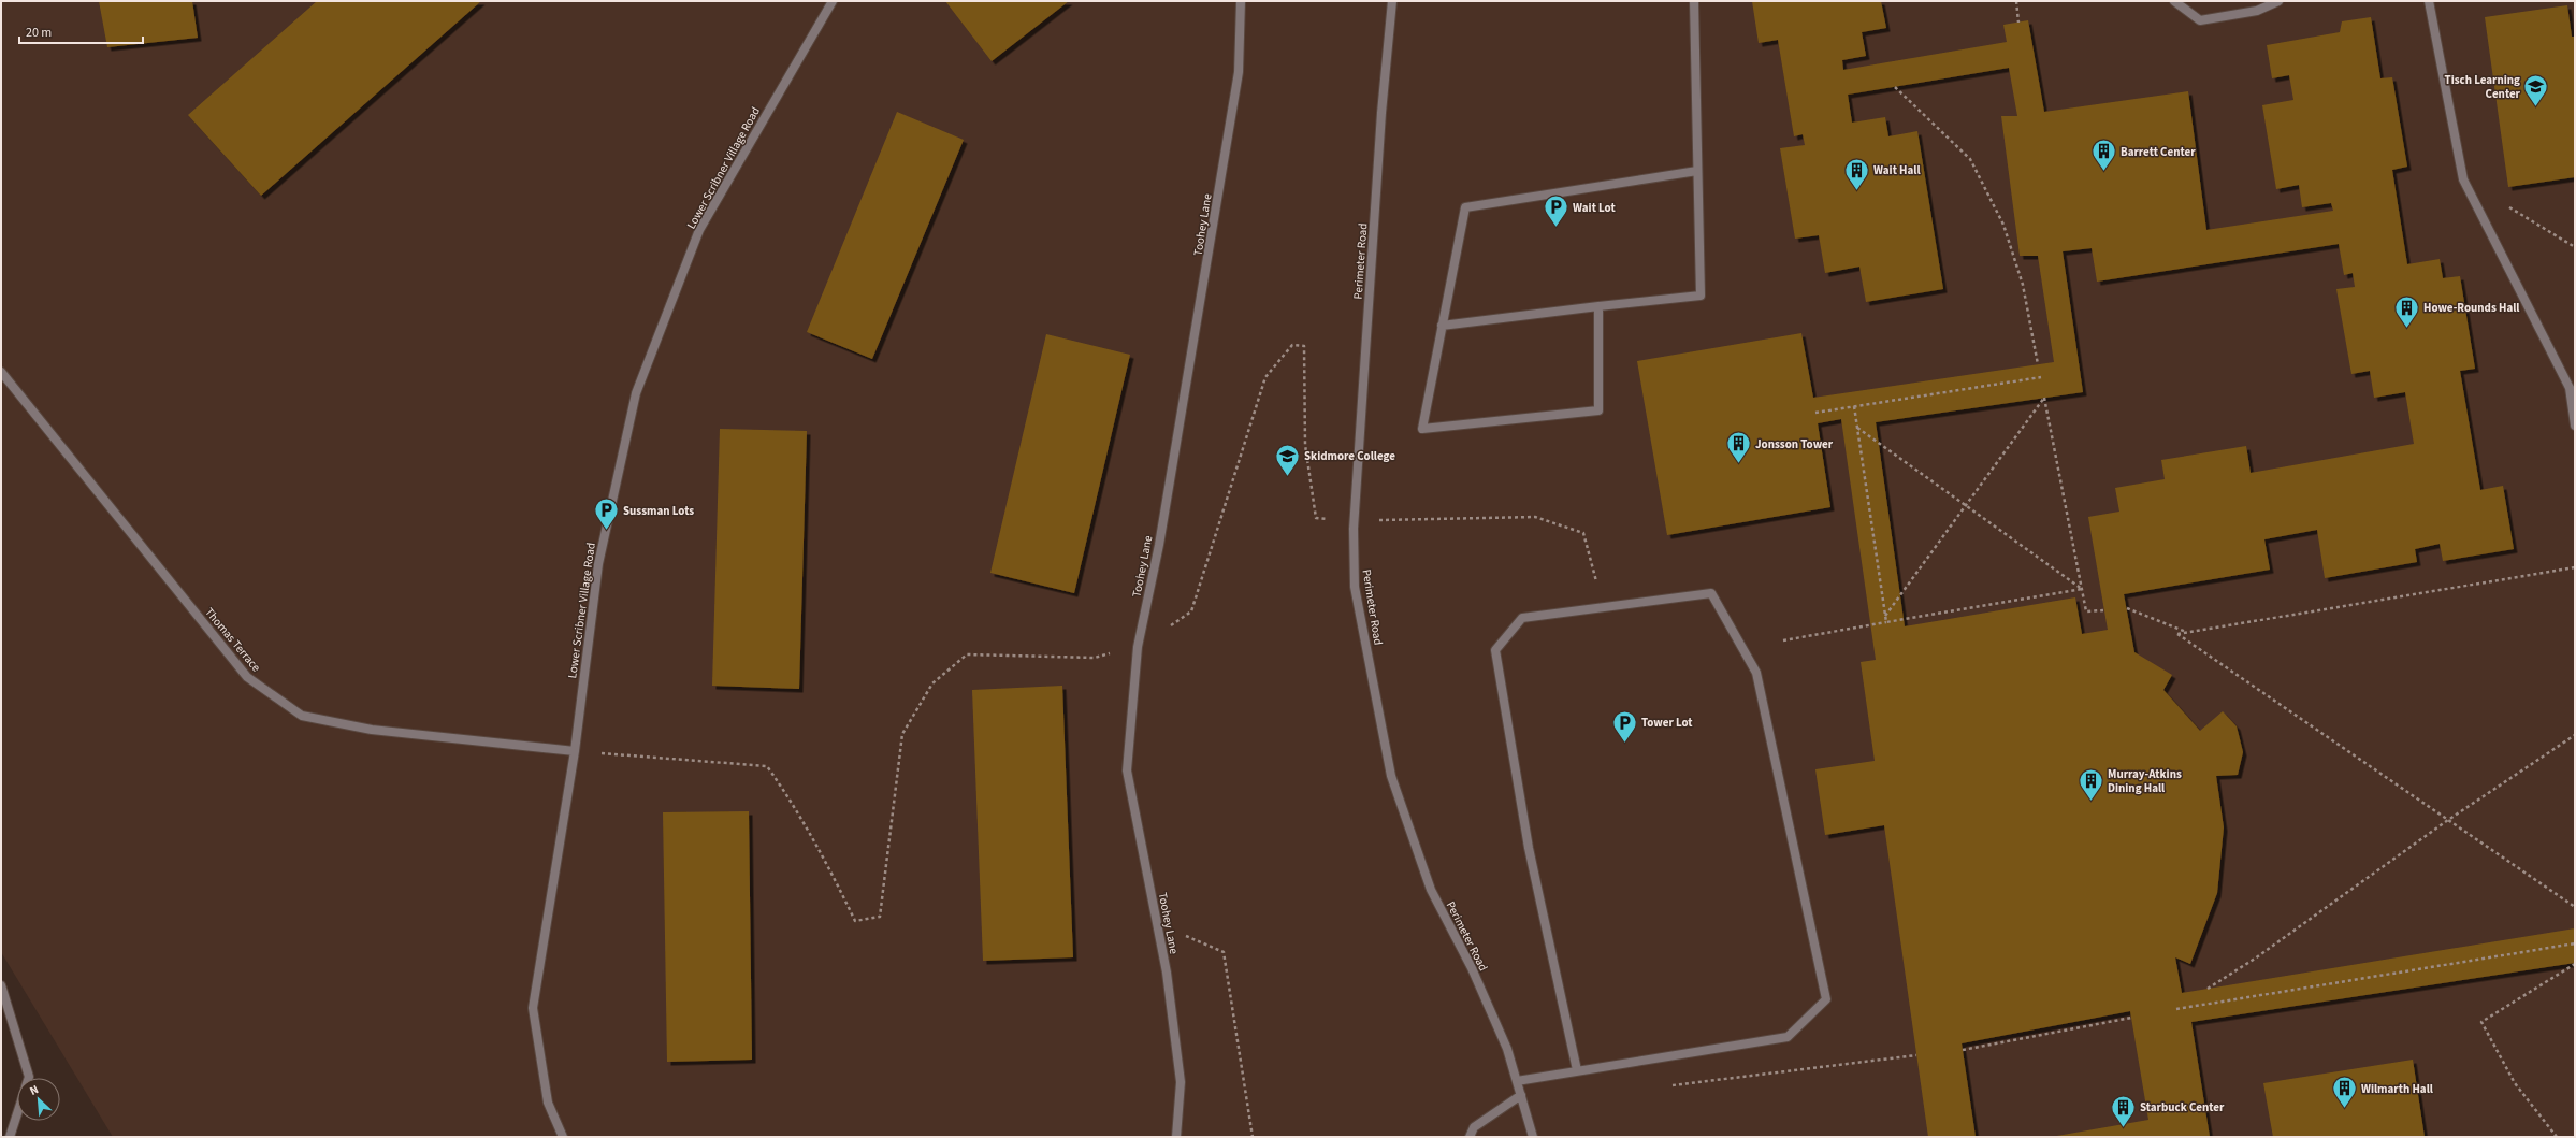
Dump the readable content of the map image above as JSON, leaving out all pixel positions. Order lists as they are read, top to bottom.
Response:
{
  "streets": {
    "lane": [
      "Lower Scribner Village Road",
      "Toohey Lane",
      "Perimeter Road",
      "Thomas Terrace"
    ]
  },
  "crossings": [
    ["Lower Scribner Village Road", "Thomas Terrace"]
  ],
  "places": {
    "school or university": ["Tisch Learning Center", "Skidmore College"],
    "building": [
      "Barrett Center",
      "Wait Hall",
      "Howe-Rounds Hall",
      "Jonsson Tower",
      "Murray-Atkins Dining Hall",
      "Wilmarth Hall",
      "Starbuck Center"
    ],
    "parking": ["Wait Lot", "Sussman Lots", "Tower Lot"]
  },
  "scale_bar": "20 m",
  "north": "top left"
}
